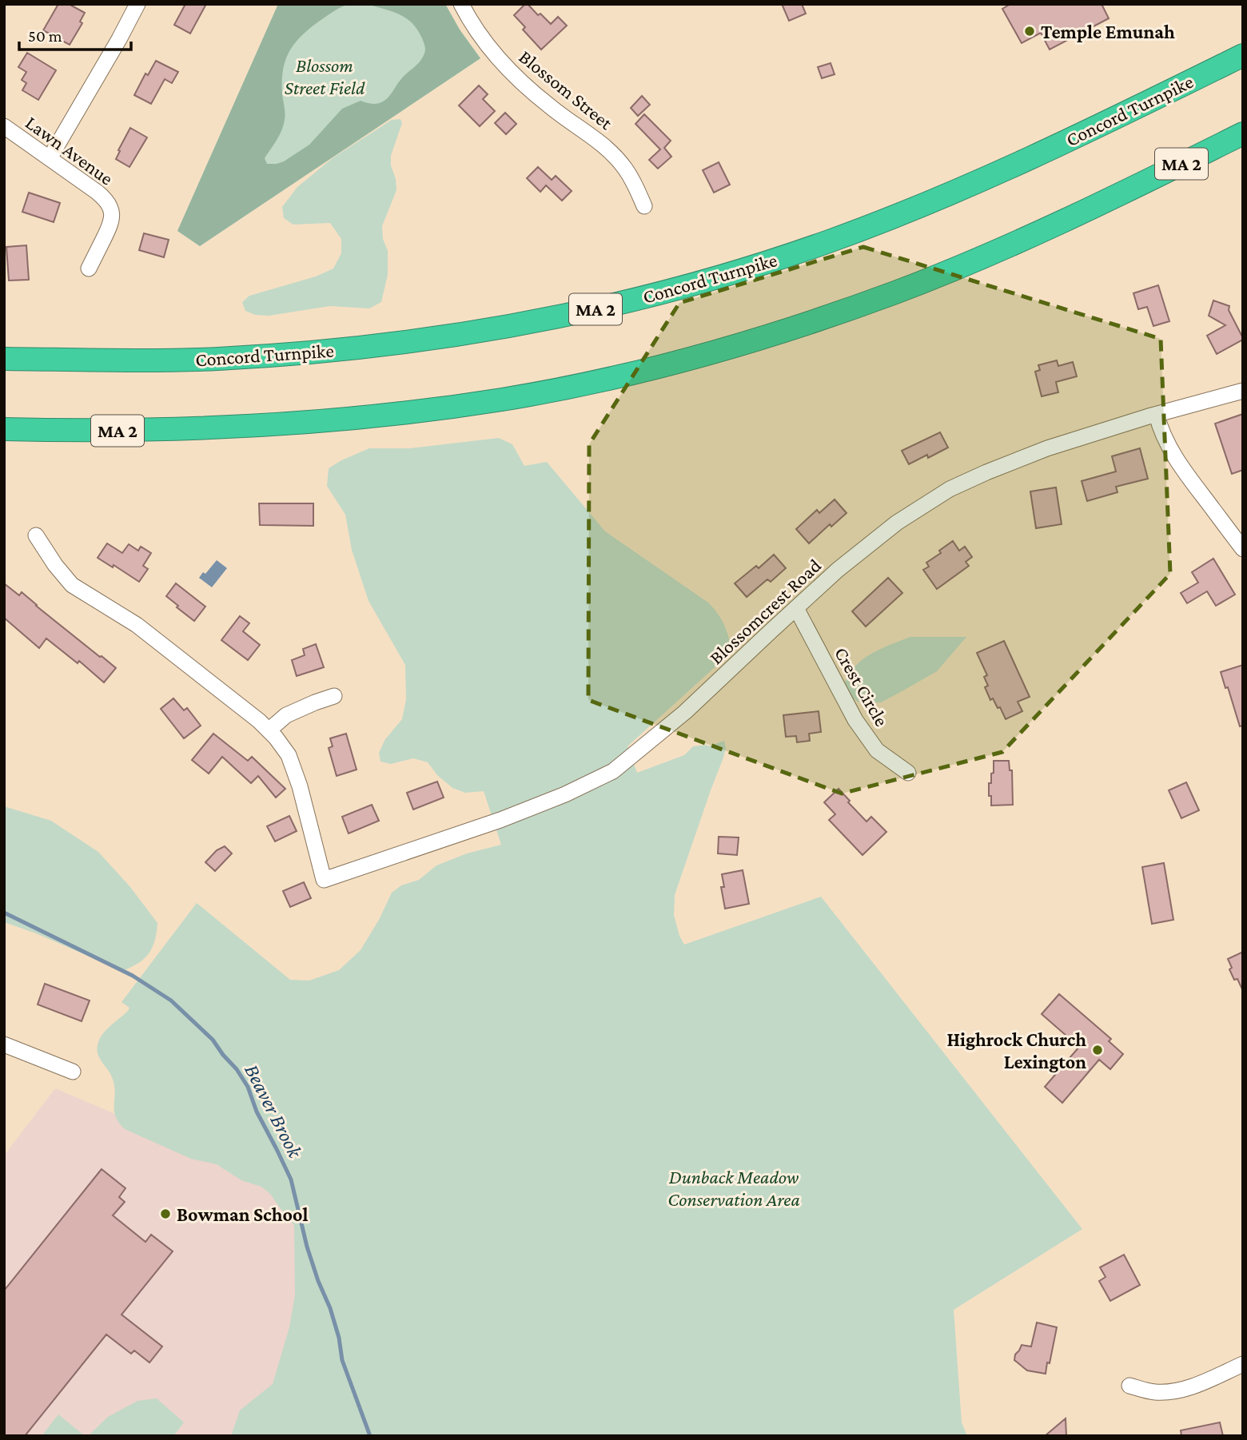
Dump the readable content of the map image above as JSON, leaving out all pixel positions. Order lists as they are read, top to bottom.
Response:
{
  "streets": {
    "highway": ["Concord Turnpike", "MA 2"],
    "street": [
      "Blossom Street",
      "Lawn Avenue",
      "Blossomcrest Road",
      "Crest Circle"
    ]
  },
  "crossings": [
    ["Blossomcrest Road", "Crest Circle"]
  ],
  "water": ["Beaver Brook"],
  "parks": ["Blossom Street Field", "Dunback Meadow Conservation Area"],
  "places": ["Temple Emunah", "Highrock Church Lexington", "Bowman School"],
  "scale_bar": "50 m"
}
